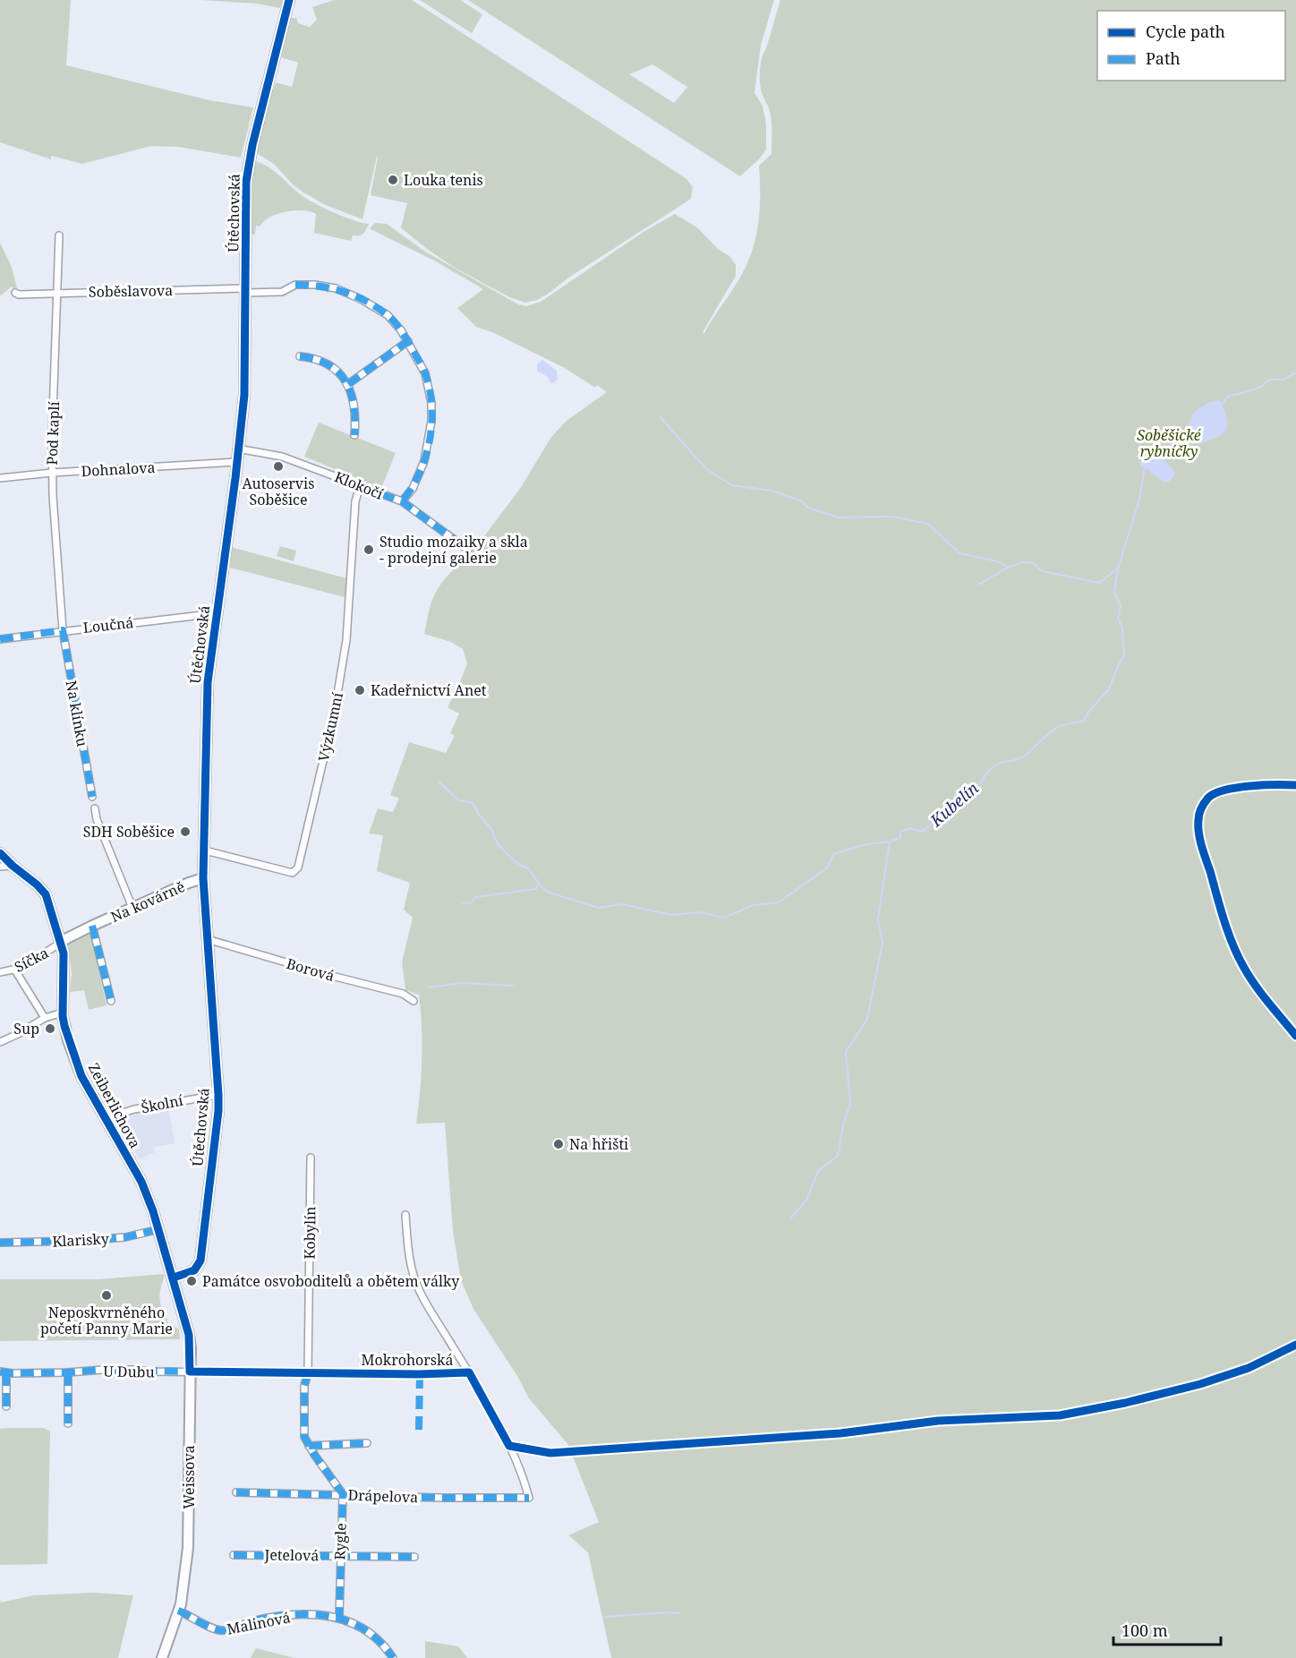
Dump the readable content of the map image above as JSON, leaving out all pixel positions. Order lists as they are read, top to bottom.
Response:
{
  "streets": {
    "street": [
      "Útěchovská",
      "Soběslavova",
      "Pod kaplí",
      "Dohnalova",
      "Klokočí",
      "Loučná",
      "Na klínku",
      "Výzkumní",
      "Na kovárně",
      "Síčka",
      "Borová",
      "Školní",
      "Zeiberlichova",
      "Kobylín",
      "Klarisky",
      "Mokrohorská",
      "U Dubu",
      "Weissova",
      "Drápelova",
      "Rygle",
      "Jetelová",
      "Malinová"
    ]
  },
  "crossings": [
    ["Útěchovská", "Soběslavova"],
    ["Útěchovská", "Dohnalova"],
    ["Útěchovská", "Klokočí"],
    ["Útěchovská", "Loučná"],
    ["Útěchovská", "Výzkumní"],
    ["Útěchovská", "Na kovárně"],
    ["Útěchovská", "Borová"],
    ["Útěchovská", "Školní"],
    ["Útěchovská", "Zeiberlichova"],
    ["Soběslavova", "Pod kaplí"],
    ["Soběslavova", "Klokočí"],
    ["Pod kaplí", "Dohnalova"],
    ["Pod kaplí", "Loučná"],
    ["Pod kaplí", "Na klínku"],
    ["Klokočí", "Výzkumní"],
    ["Loučná", "Na klínku"],
    ["Na kovárně", "Síčka"],
    ["Na kovárně", "Zeiberlichova"],
    ["Síčka", "Zeiberlichova"],
    ["Školní", "Zeiberlichova"],
    ["Zeiberlichova", "Klarisky"],
    ["Zeiberlichova", "Weissova"],
    ["Kobylín", "Mokrohorská"],
    ["Mokrohorská", "U Dubu"],
    ["Mokrohorská", "Weissova"],
    ["Mokrohorská", "Drápelova"],
    ["U Dubu", "Weissova"],
    ["Weissova", "Malinová"],
    ["Drápelova", "Rygle"],
    ["Rygle", "Jetelová"],
    ["Rygle", "Malinová"]
  ],
  "water": ["Kubelín"],
  "parks": ["Soběšické rybníčky"],
  "places": [
    "Louka tenis",
    "Autoservis Soběšice",
    "Studio mozaiky a skla - prodejní galerie",
    "Kadeřnictví Anet",
    "SDH Soběšice",
    "Sup",
    "Na hřišti",
    "Památce osvoboditelů a obětem války",
    "Neposkvrněného početí Panny Marie"
  ],
  "legend": ["Cycle path", "Path"],
  "scale_bar": "100 m"
}
